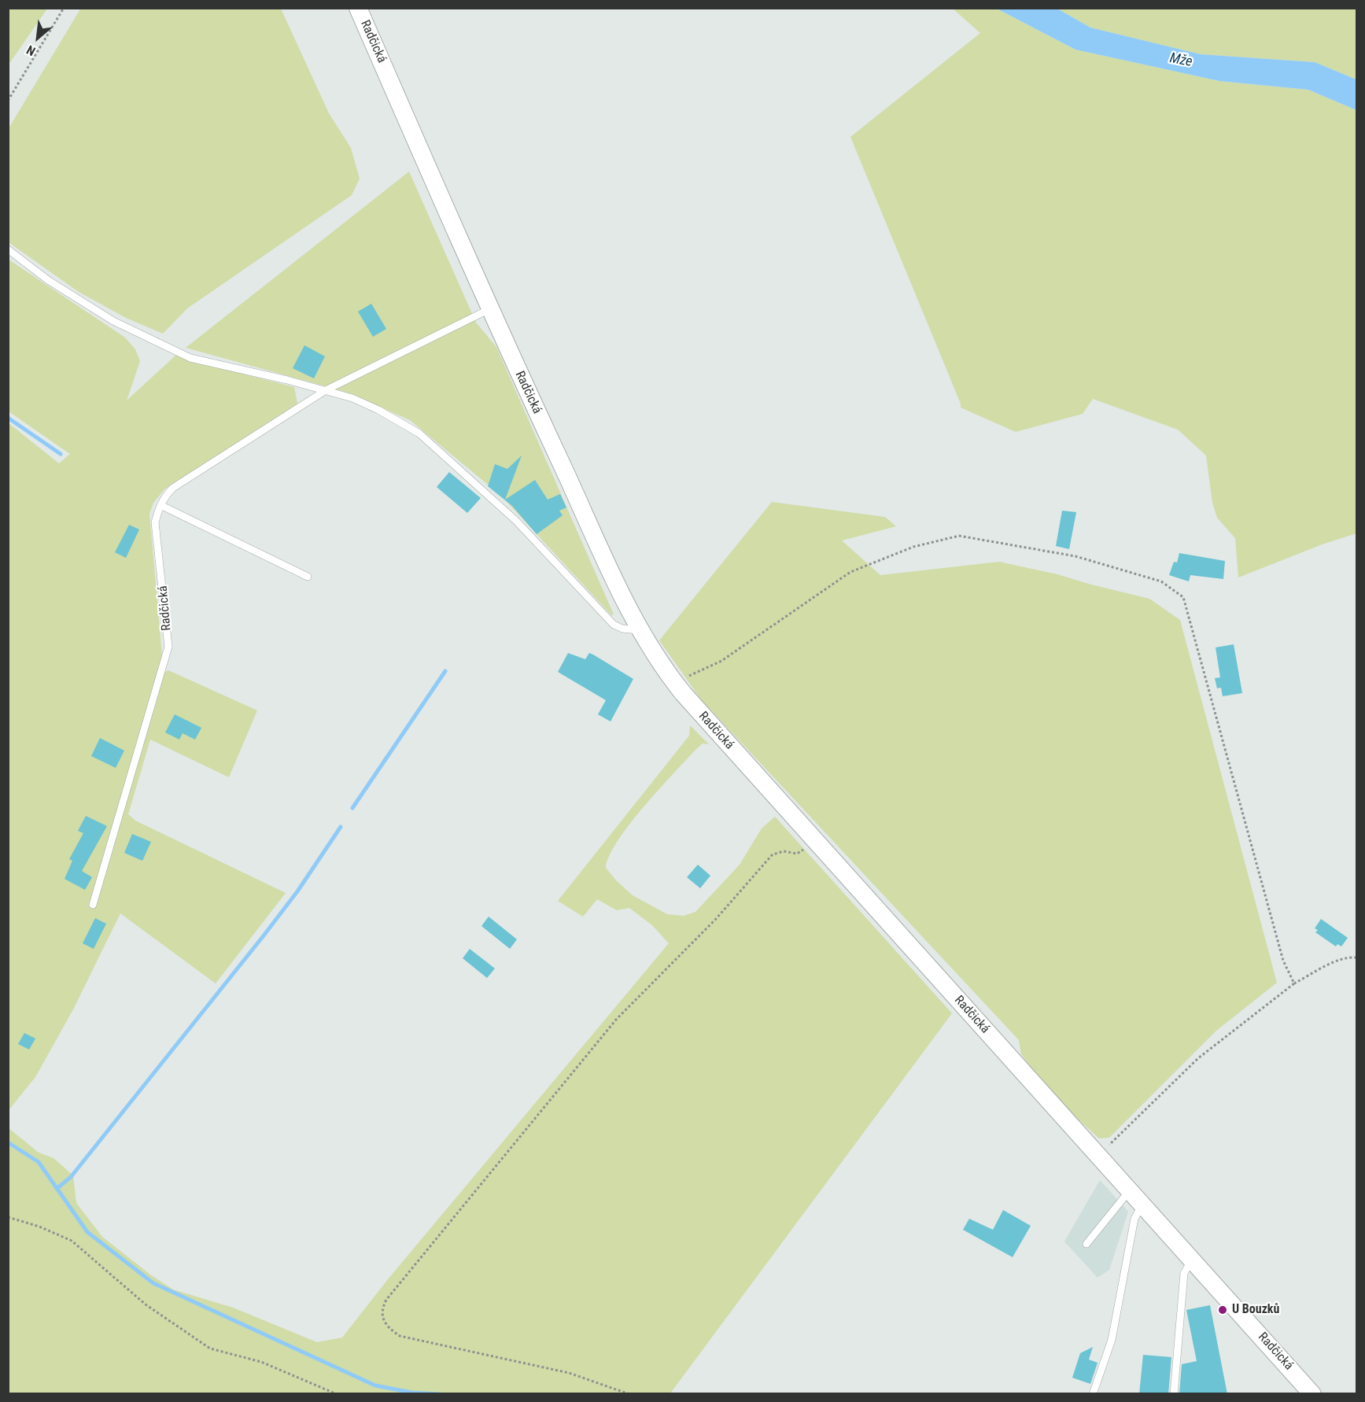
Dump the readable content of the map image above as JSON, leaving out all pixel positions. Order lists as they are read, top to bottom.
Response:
{
  "streets": {
    "street": ["Radčická"]
  },
  "water": ["Mže"],
  "places": ["U Bouzků"],
  "north": "bottom left"
}
